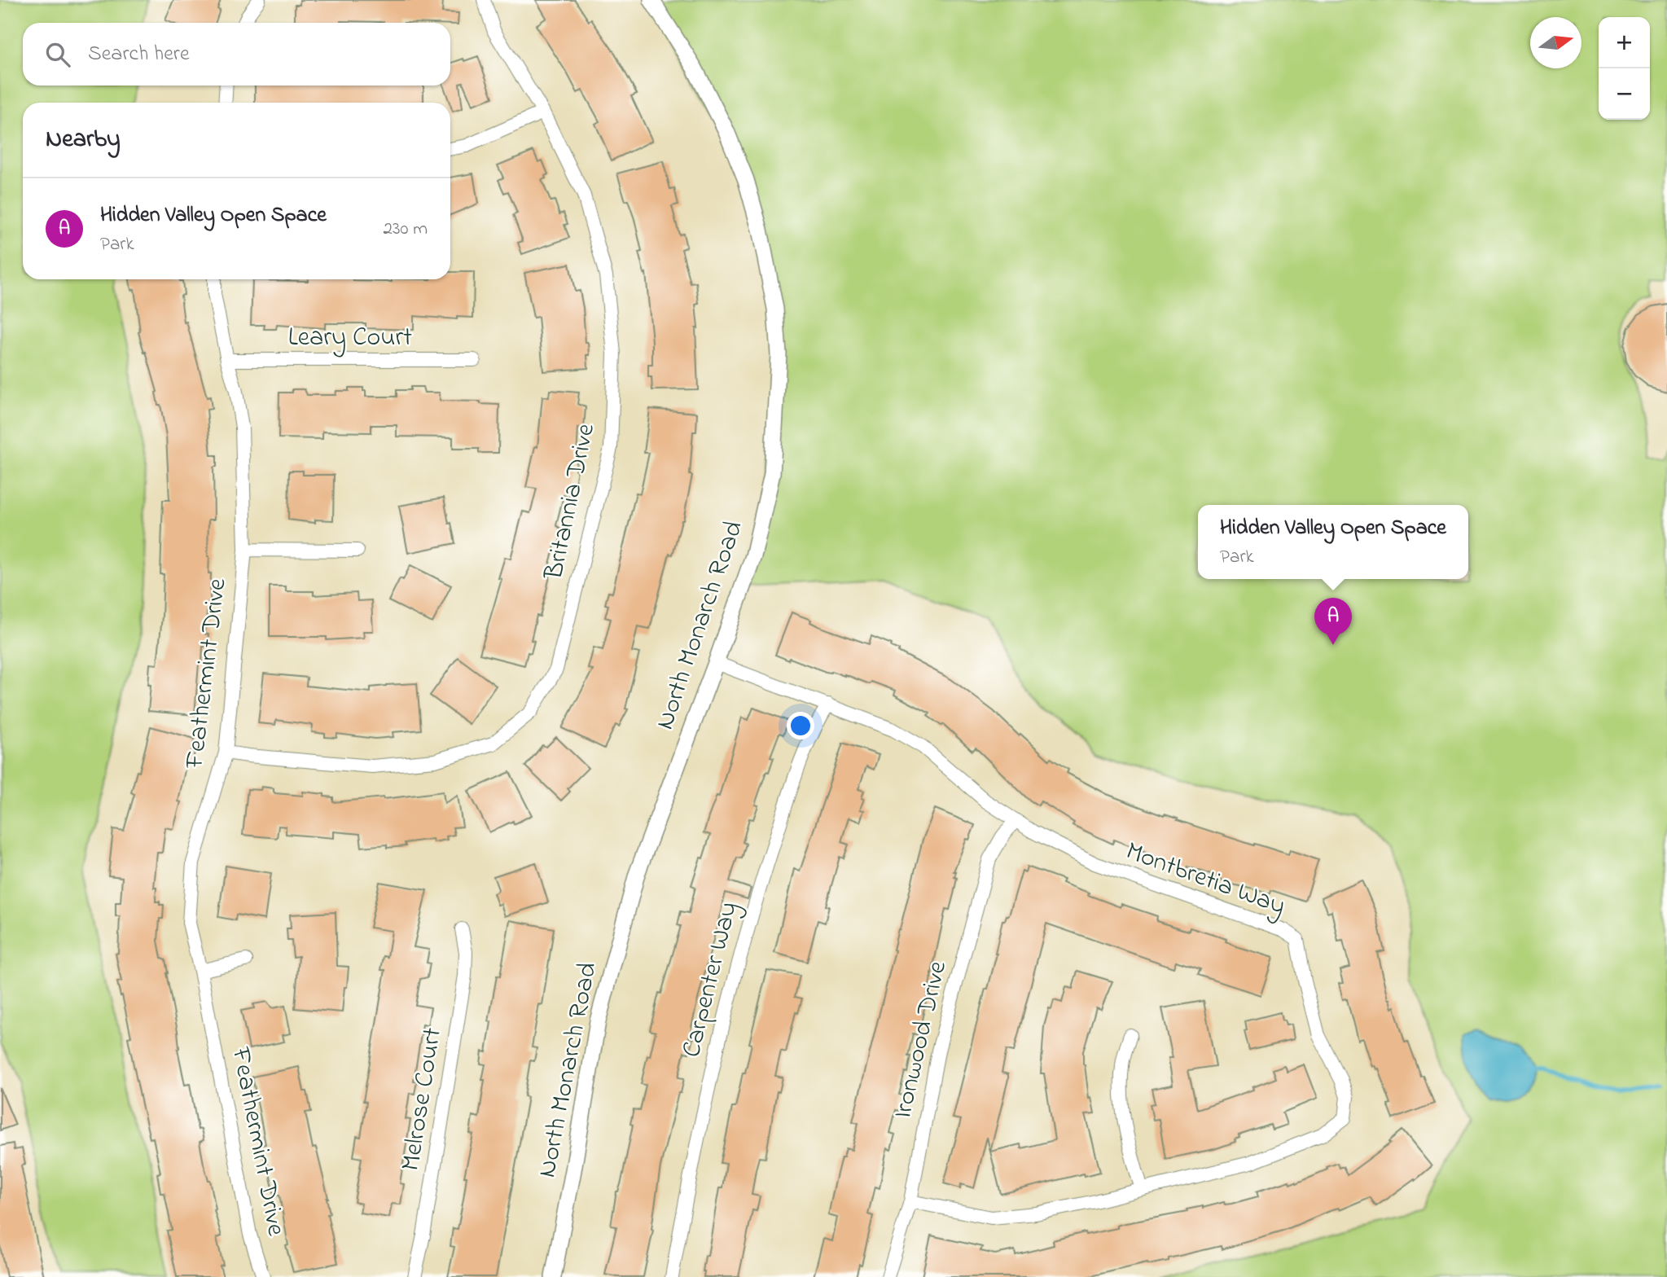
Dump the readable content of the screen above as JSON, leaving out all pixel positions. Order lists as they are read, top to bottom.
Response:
{
  "streets": {
    "street": [
      "Leary Court",
      "Britannia Drive",
      "North Monarch Road",
      "Feathermint Drive",
      "Montbretia Way",
      "Carpenter Way",
      "Ironwood Drive",
      "Melrose Court"
    ]
  },
  "crossings": [
    ["Leary Court", "Feathermint Drive"],
    ["Britannia Drive", "Feathermint Drive"],
    ["North Monarch Road", "Montbretia Way"],
    ["Montbretia Way", "Carpenter Way"],
    ["Montbretia Way", "Ironwood Drive"]
  ],
  "north": "right",
  "page": {
    "map_buttons": ["+", "−"],
    "search": "Search here",
    "heading": "Nearby",
    "list": [
      {
        "mark": "A",
        "name": "Hidden Valley Open Space",
        "note": "Park",
        "value": "230 m"
      }
    ],
    "popup": ["Hidden Valley Open Space", "Park"],
    "pins": "A"
  }
}
